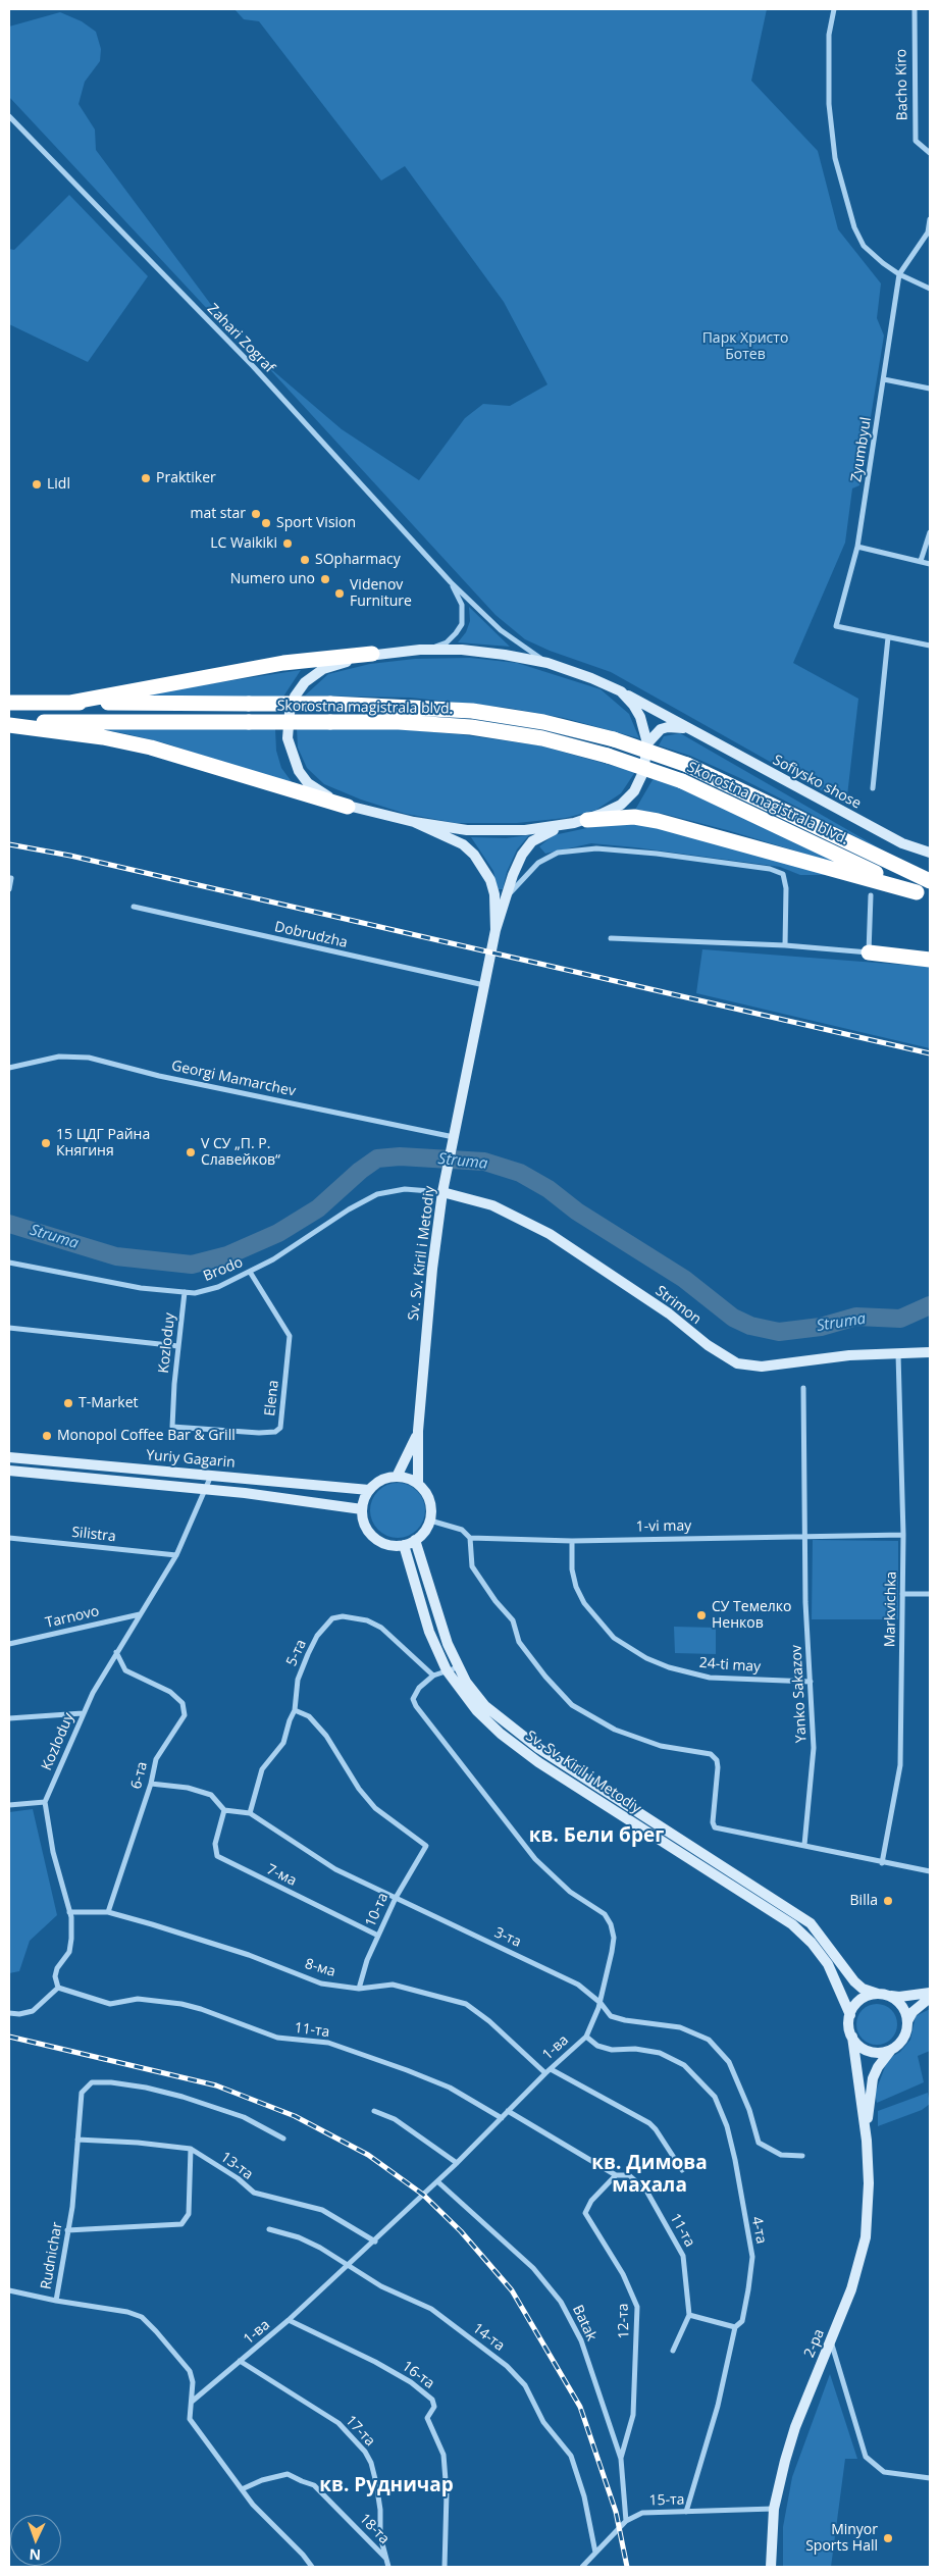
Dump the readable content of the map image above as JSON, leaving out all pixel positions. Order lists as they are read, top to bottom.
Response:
{
  "streets": {
    "highway": ["Skorostna magistrala blvd."],
    "main road": [
      "Sofiysko shose",
      "Sv. Sv. Kiril i Metodiy",
      "Strimon",
      "Yuriy Gagarin",
      "2-ра"
    ],
    "street": [
      "Bacho Kiro",
      "Zahari Zograf",
      "Zyumbyul",
      "Dobrudzha",
      "Georgi Mamarchev",
      "Brodo",
      "Kozloduy",
      "Elena",
      "1-vi may",
      "Silistra",
      "Markvichka",
      "Tarnovo",
      "5-та",
      "24-ti may",
      "Yanko Sakazov",
      "6-та",
      "7-ма",
      "10-та",
      "3-та",
      "8-ма",
      "11-та",
      "1-ва",
      "13-та",
      "4-та",
      "Rudnichar",
      "12-та",
      "Batak",
      "14-та",
      "16-та",
      "17-та",
      "15-та",
      "18-та"
    ]
  },
  "crossings": [
    ["Zahari Zograf", "Sofiysko shose"],
    ["Sofiysko shose", "Sv. Sv. Kiril i Metodiy"],
    ["Dobrudzha", "Sv. Sv. Kiril i Metodiy"],
    ["Georgi Mamarchev", "Sv. Sv. Kiril i Metodiy"],
    ["Sv. Sv. Kiril i Metodiy", "Strimon"],
    ["Sv. Sv. Kiril i Metodiy", "Yuriy Gagarin"],
    ["Sv. Sv. Kiril i Metodiy", "1-vi may"],
    ["Sv. Sv. Kiril i Metodiy", "1-ва"],
    ["Sv. Sv. Kiril i Metodiy", "2-ра"],
    ["Brodo", "Strimon"],
    ["Brodo", "Kozloduy"],
    ["Brodo", "Elena"],
    ["Strimon", "Markvichka"],
    ["Kozloduy", "Elena"],
    ["Kozloduy", "Yuriy Gagarin"],
    ["Kozloduy", "Silistra"],
    ["Kozloduy", "Tarnovo"],
    ["Kozloduy", "6-та"],
    ["Yuriy Gagarin", "1-vi may"],
    ["1-vi may", "Markvichka"],
    ["1-vi may", "24-ti may"],
    ["1-vi may", "Yanko Sakazov"],
    ["5-та", "10-та"],
    ["5-та", "3-та"],
    ["5-та", "1-ва"],
    ["24-ti may", "Yanko Sakazov"],
    ["6-та", "8-ма"],
    ["7-ма", "10-та"],
    ["7-ма", "3-та"],
    ["10-та", "3-та"],
    ["10-та", "8-ма"],
    ["3-та", "1-ва"],
    ["8-ма", "1-ва"],
    ["11-та", "1-ва"],
    ["11-та", "12-та"],
    ["1-ва", "13-та"],
    ["1-ва", "4-та"],
    ["1-ва", "Rudnichar"],
    ["1-ва", "Batak"],
    ["1-ва", "14-та"],
    ["1-ва", "16-та"],
    ["1-ва", "17-та"],
    ["13-та", "Rudnichar"],
    ["4-та", "15-та"],
    ["Rudnichar", "18-та"],
    ["12-та", "Batak"],
    ["Batak", "15-та"],
    ["14-та", "15-та"],
    ["2-ра", "15-та"],
    ["17-та", "18-та"]
  ],
  "districts": ["кв. Бели брег", "кв. Димова махала", "кв. Рудничар"],
  "water": ["Struma"],
  "parks": ["Парк Христо Ботев"],
  "places": [
    "Praktiker",
    "Lidl",
    "mat star",
    "Sport Vision",
    "LC Waikiki",
    "SOpharmacy",
    "Numero uno",
    "Videnov Furniture",
    "15 ЦДГ Райна Княгиня",
    "V СУ „П. Р. Славейков“",
    "T-Market",
    "Monopol Coffee Bar & Grill",
    "СУ Темелко Ненков",
    "Billa",
    "Minyor Sports Hall"
  ],
  "north": "bottom"
}
